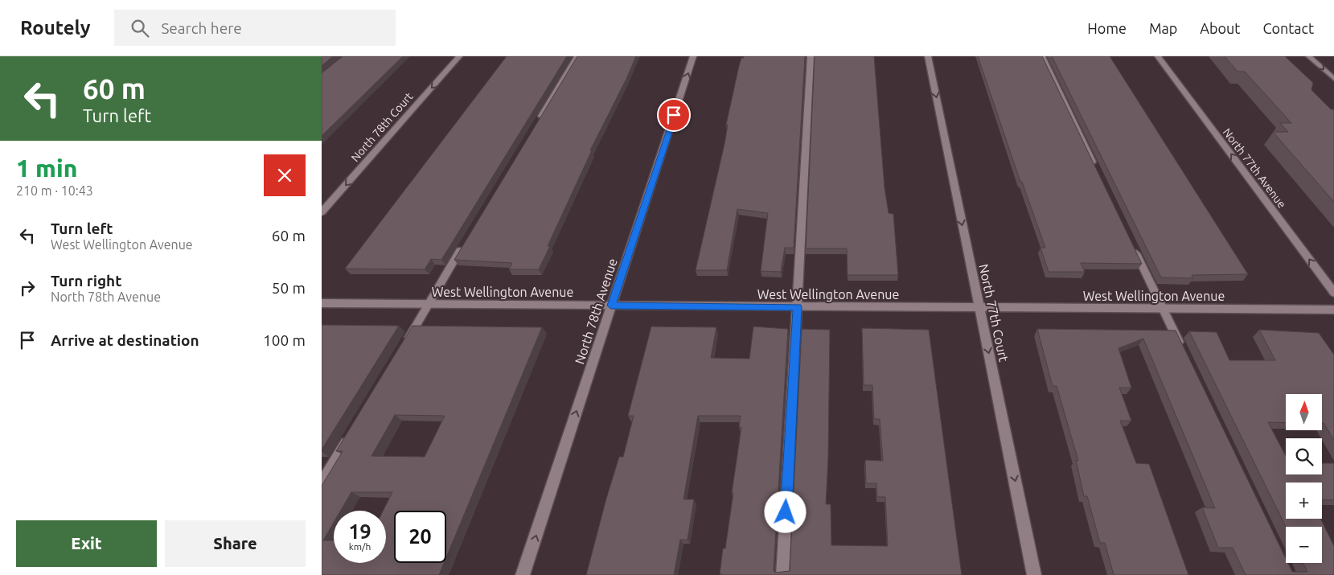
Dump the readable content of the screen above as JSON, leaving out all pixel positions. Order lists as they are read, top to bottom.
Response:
{
  "streets": {
    "street": [
      "North 78th Court",
      "North 77th Avenue",
      "West Wellington Avenue",
      "North 78th Avenue",
      "North 77th Court"
    ]
  },
  "crossings": [
    ["West Wellington Avenue", "North 78th Avenue"],
    ["West Wellington Avenue", "North 77th Court"]
  ],
  "one_way": [
    "North 78th Court",
    "North 77th Avenue",
    "North 78th Avenue",
    "North 77th Court"
  ],
  "north": "top",
  "page": {
    "header": "Routely",
    "search": "Search here",
    "nav": [
      "Home",
      "Map",
      "About",
      "Contact"
    ],
    "turn": ["60 m", "Turn left"],
    "heading": ["1 min", "210 m · 10:43"],
    "list": [
      {
        "name": "Turn left",
        "note": "West Wellington Avenue",
        "value": "60 m"
      },
      {
        "name": "Turn right",
        "note": "North 78th Avenue",
        "value": "50 m"
      },
      {
        "name": "Arrive at destination",
        "value": "100 m"
      }
    ],
    "map_buttons": ["+", "−"],
    "speed": "19 km/h",
    "limit": "20",
    "buttons": ["Exit", "Share"]
  }
}
